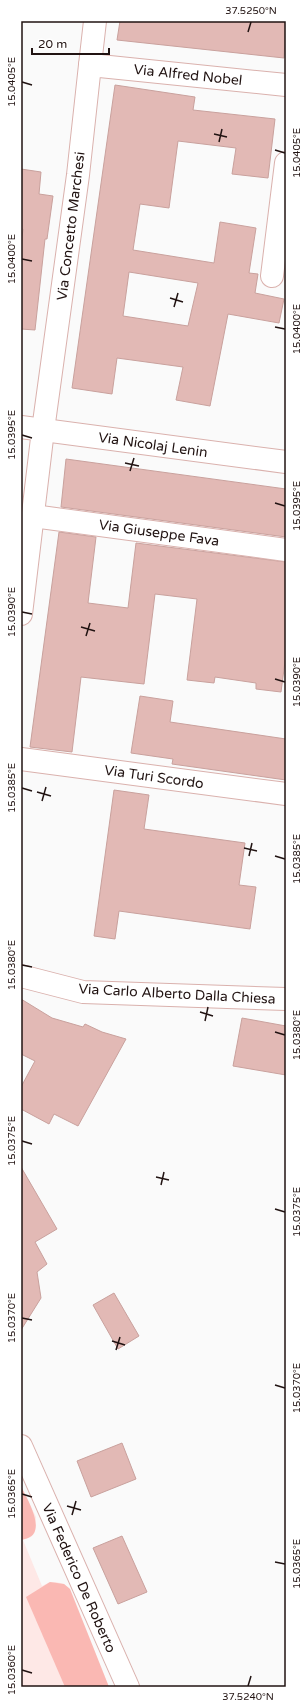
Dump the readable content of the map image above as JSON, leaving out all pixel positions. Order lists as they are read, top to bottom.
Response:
{
  "streets": {
    "street": [
      "Via Alfred Nobel",
      "Via Concetto Marchesi",
      "Via Nicolaj Lenin",
      "Via Giuseppe Fava",
      "Via Turi Scordo",
      "Via Carlo Alberto Dalla Chiesa",
      "Via Federico De Roberto"
    ]
  },
  "crossings": [
    ["Via Alfred Nobel", "Via Concetto Marchesi"],
    ["Via Concetto Marchesi", "Via Nicolaj Lenin"],
    ["Via Concetto Marchesi", "Via Giuseppe Fava"]
  ],
  "scale_bar": "20 m",
  "coordinates": [
    "37.5250°N",
    "15.0405°E",
    "15.0400°E",
    "15.0395°E",
    "15.0390°E",
    "15.0385°E",
    "15.0380°E",
    "15.0375°E",
    "15.0370°E",
    "15.0365°E",
    "15.0360°E",
    "37.5240°N"
  ]
}
